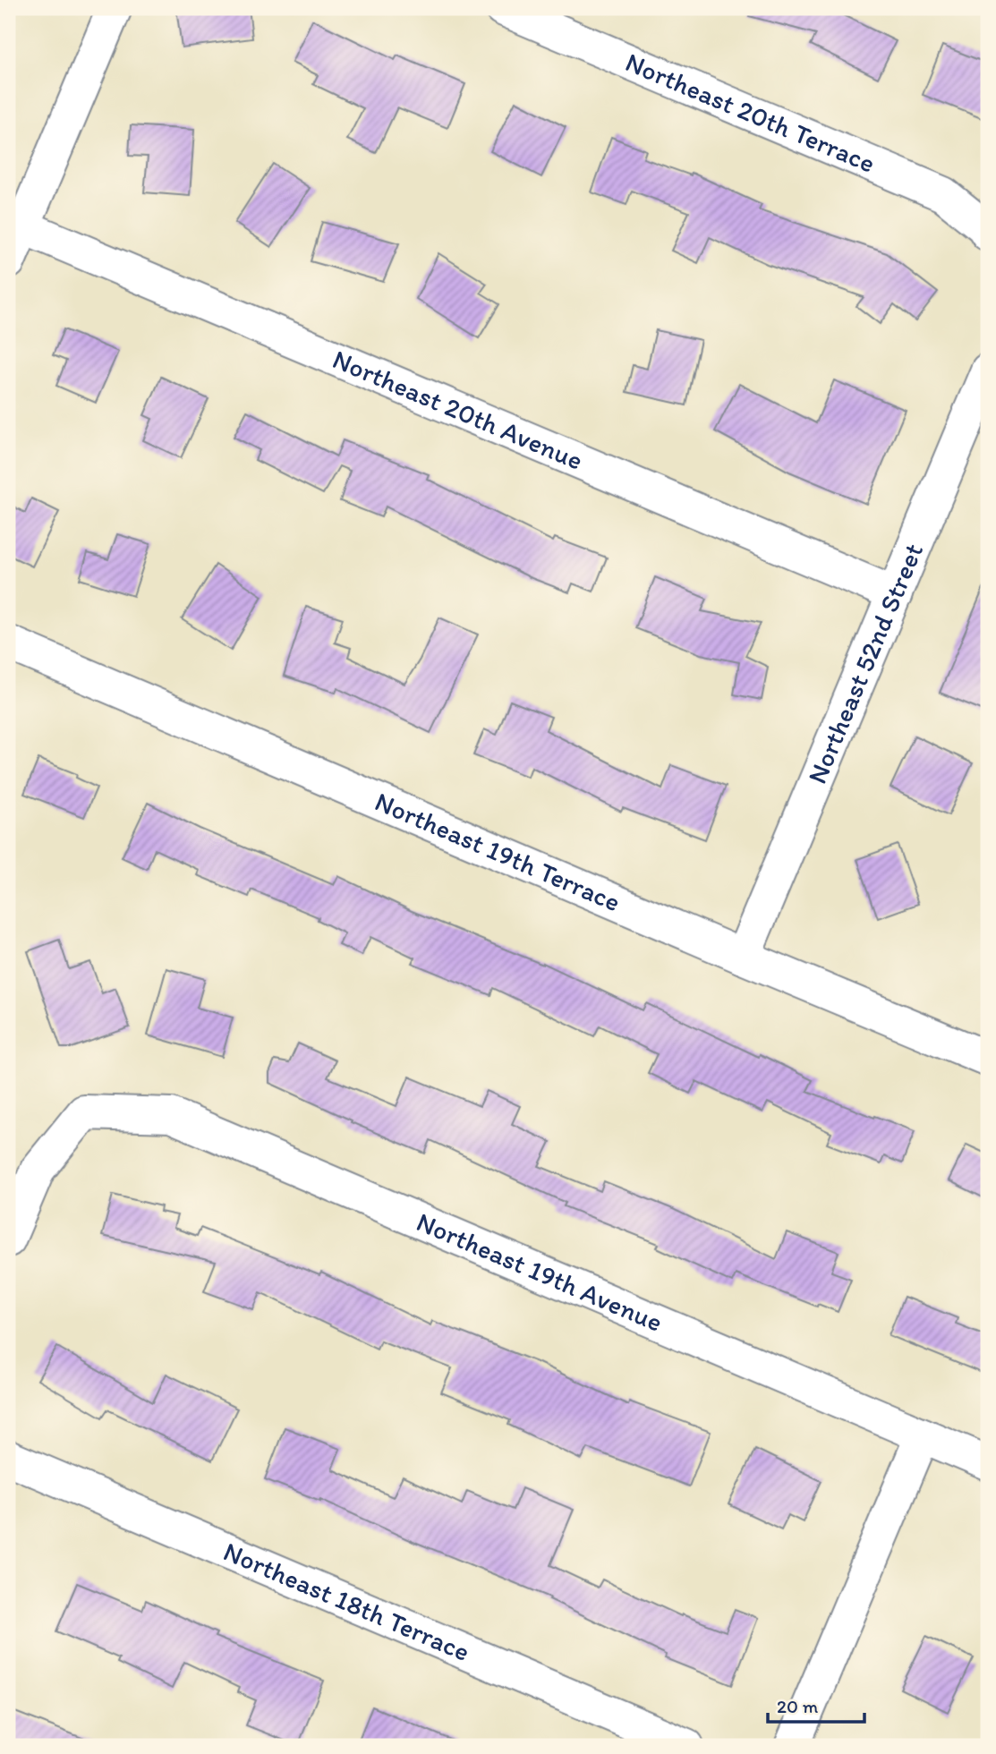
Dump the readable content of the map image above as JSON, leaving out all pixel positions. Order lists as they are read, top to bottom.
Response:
{
  "streets": {
    "street": [
      "Northeast 20th Terrace",
      "Northeast 20th Avenue",
      "Northeast 52nd Street",
      "Northeast 19th Terrace",
      "Northeast 19th Avenue",
      "Northeast 18th Terrace"
    ]
  },
  "crossings": [
    ["Northeast 20th Avenue", "Northeast 52nd Street"],
    ["Northeast 52nd Street", "Northeast 19th Terrace"]
  ],
  "scale_bar": "20 m"
}
